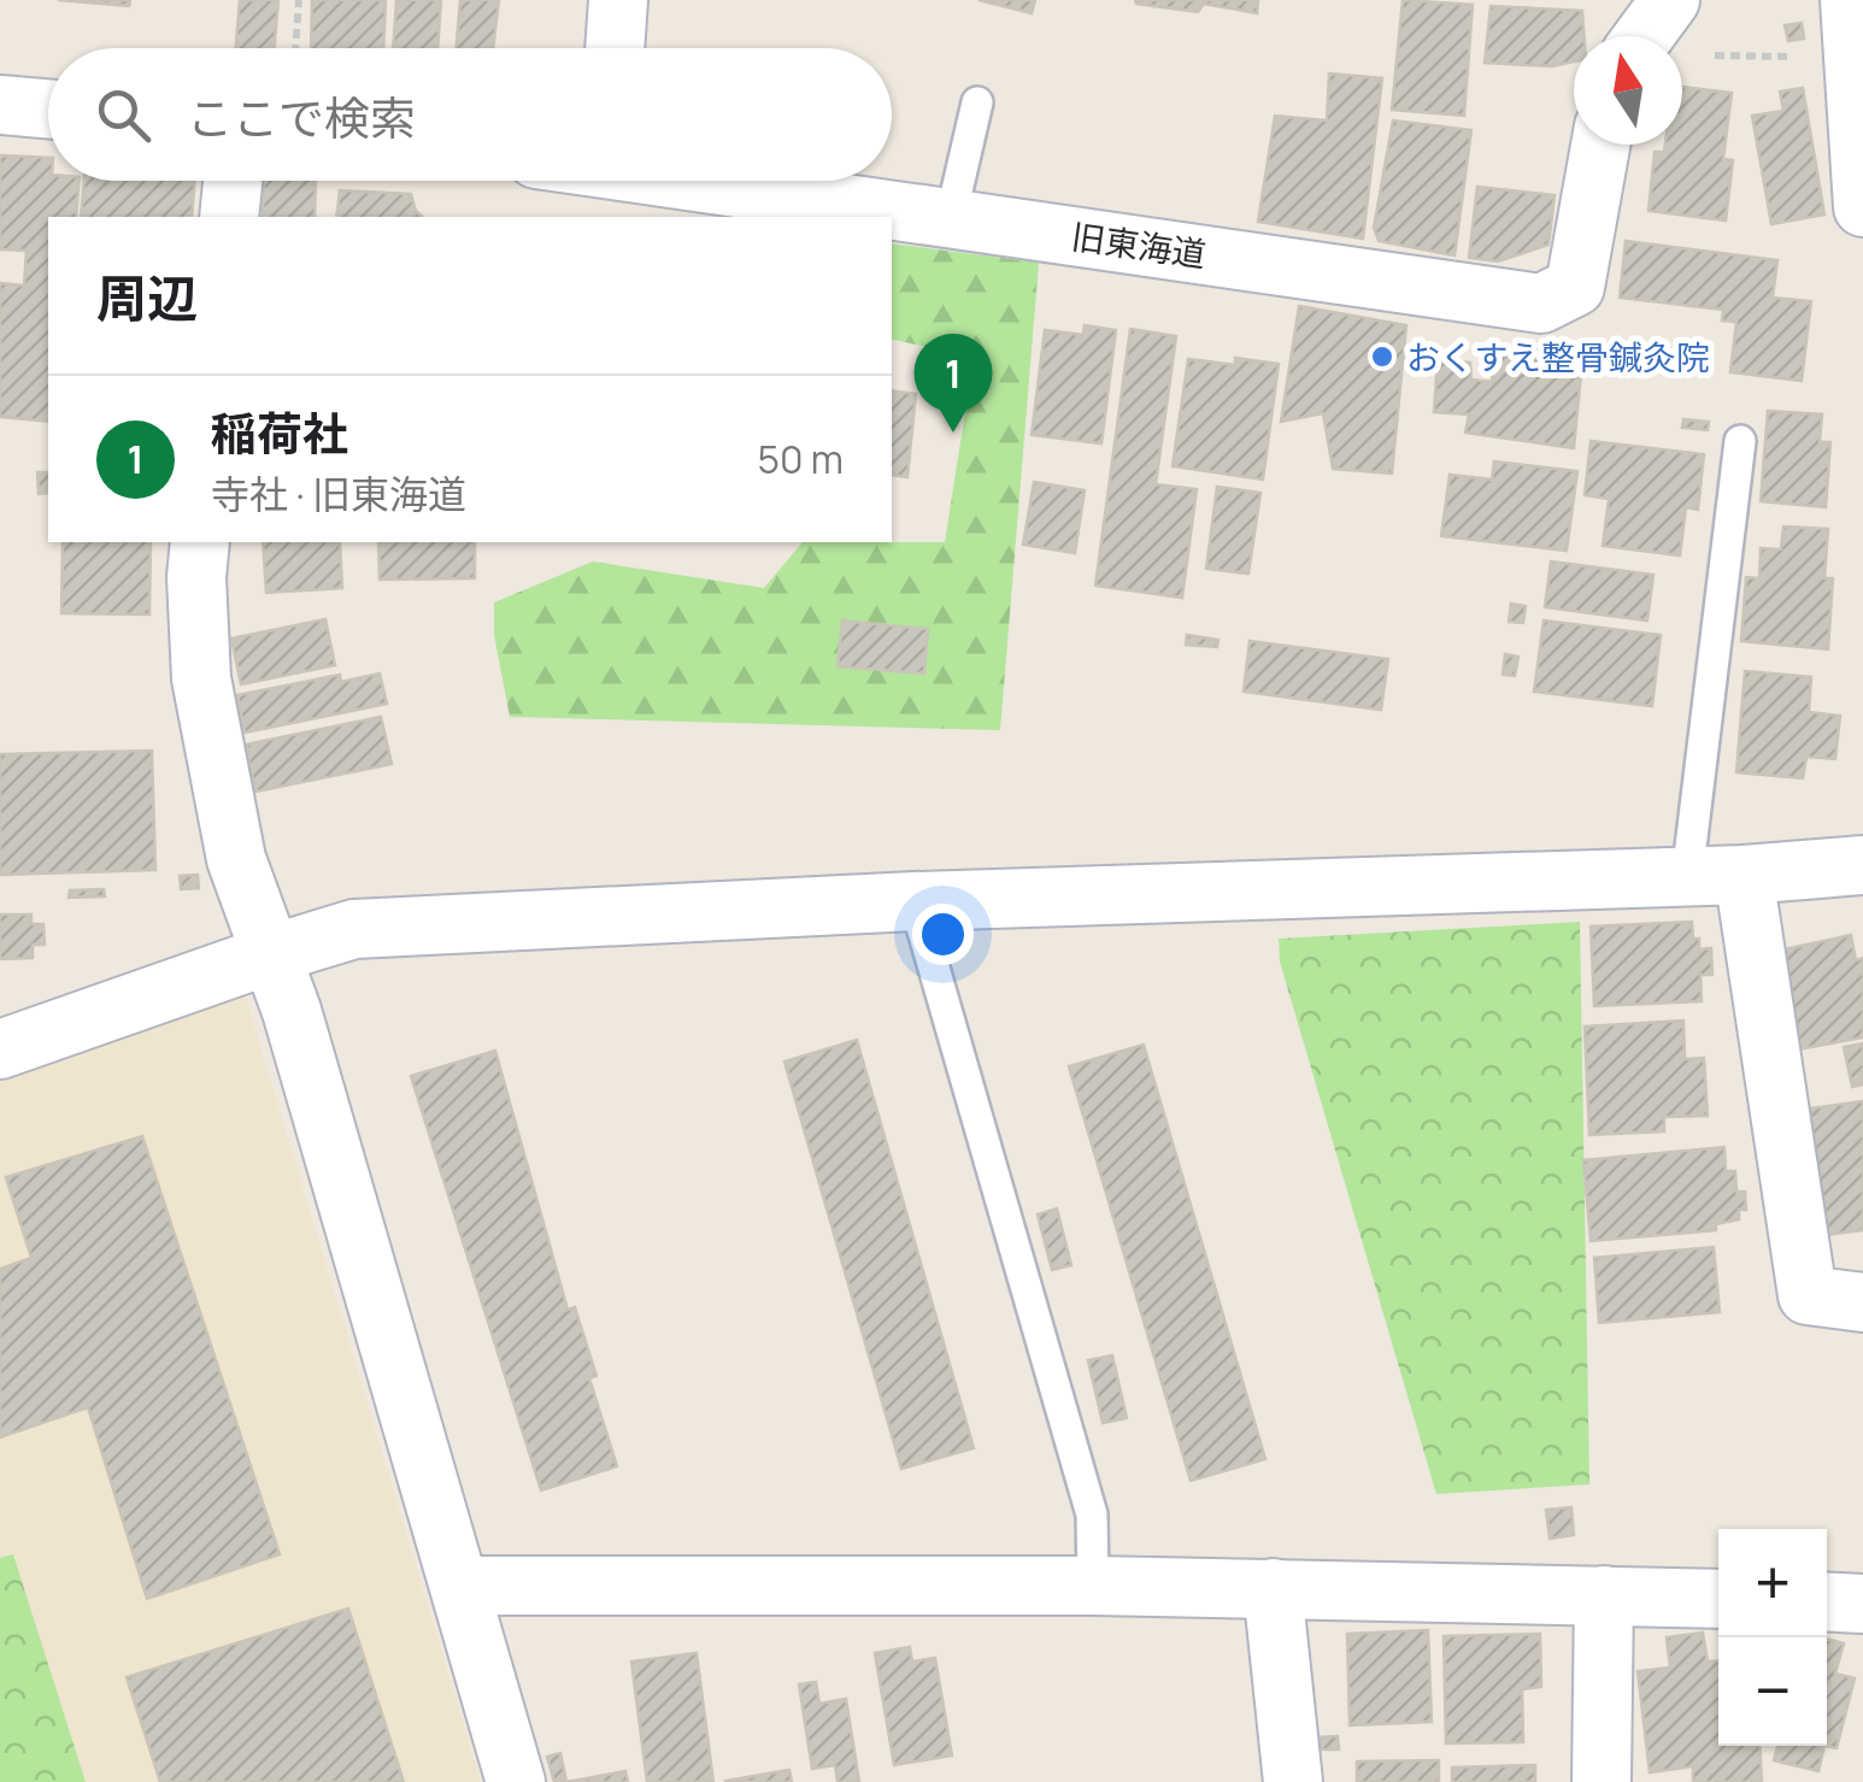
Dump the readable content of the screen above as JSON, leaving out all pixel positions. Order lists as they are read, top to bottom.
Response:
{
  "streets": {
    "street": ["旧東海道"]
  },
  "places": ["おくすえ整骨鍼灸院"],
  "north": "top",
  "page": {
    "search": "ここで検索",
    "heading": "周辺",
    "pins": "1",
    "list": [
      {
        "mark": "1",
        "name": "稲荷社",
        "note": "寺社 · 旧東海道",
        "value": "50 m"
      }
    ],
    "map_buttons": ["+", "−"]
  }
}
